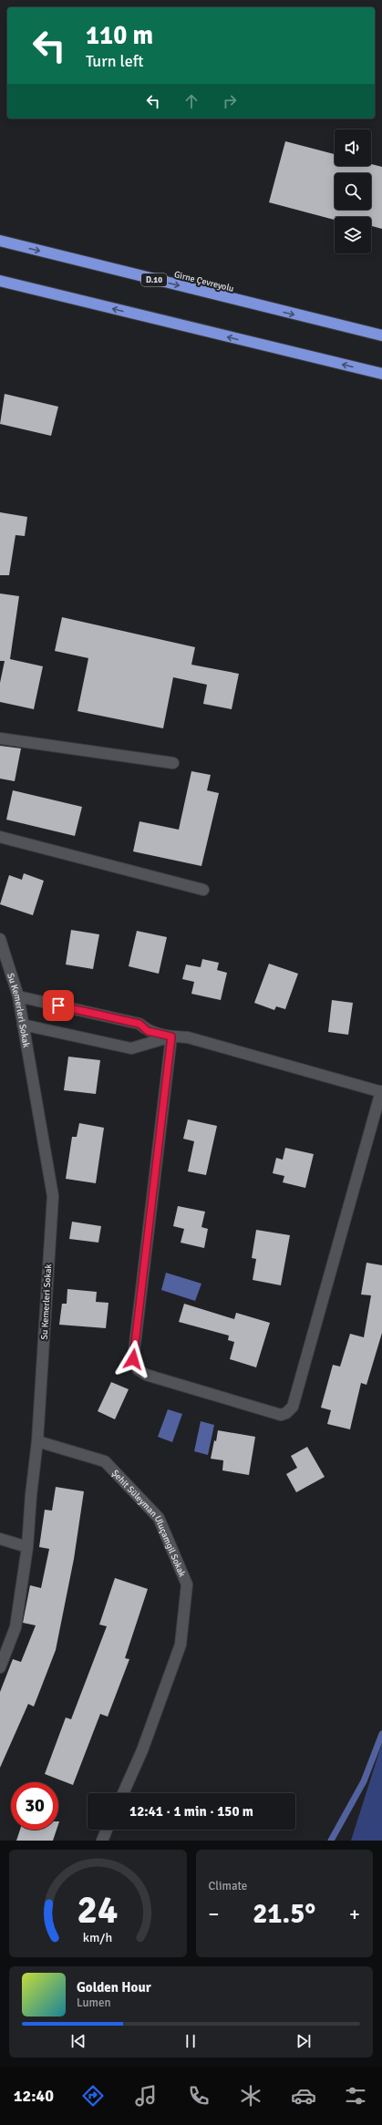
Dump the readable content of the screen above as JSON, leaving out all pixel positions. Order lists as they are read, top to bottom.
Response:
{
  "streets": {
    "highway": ["D.10", "Girne Çevreyolu"],
    "street": ["Su Kemerleri Sokak", "Şehit Süleyman Uluçamgil Sokak"]
  },
  "crossings": [
    ["Su Kemerleri Sokak", "Şehit Süleyman Uluçamgil Sokak"]
  ],
  "page": {
    "turn": ["110 m", "Turn left"],
    "limit": "30",
    "trip": "12:41 · 1 min · 150 m",
    "tile": "Climate",
    "heat": ["−", "21.5°", "+"],
    "song": ["Golden Hour", "Lumen"],
    "tabs": "12:40",
    "gauge": ["24", "km/h"]
  }
}
